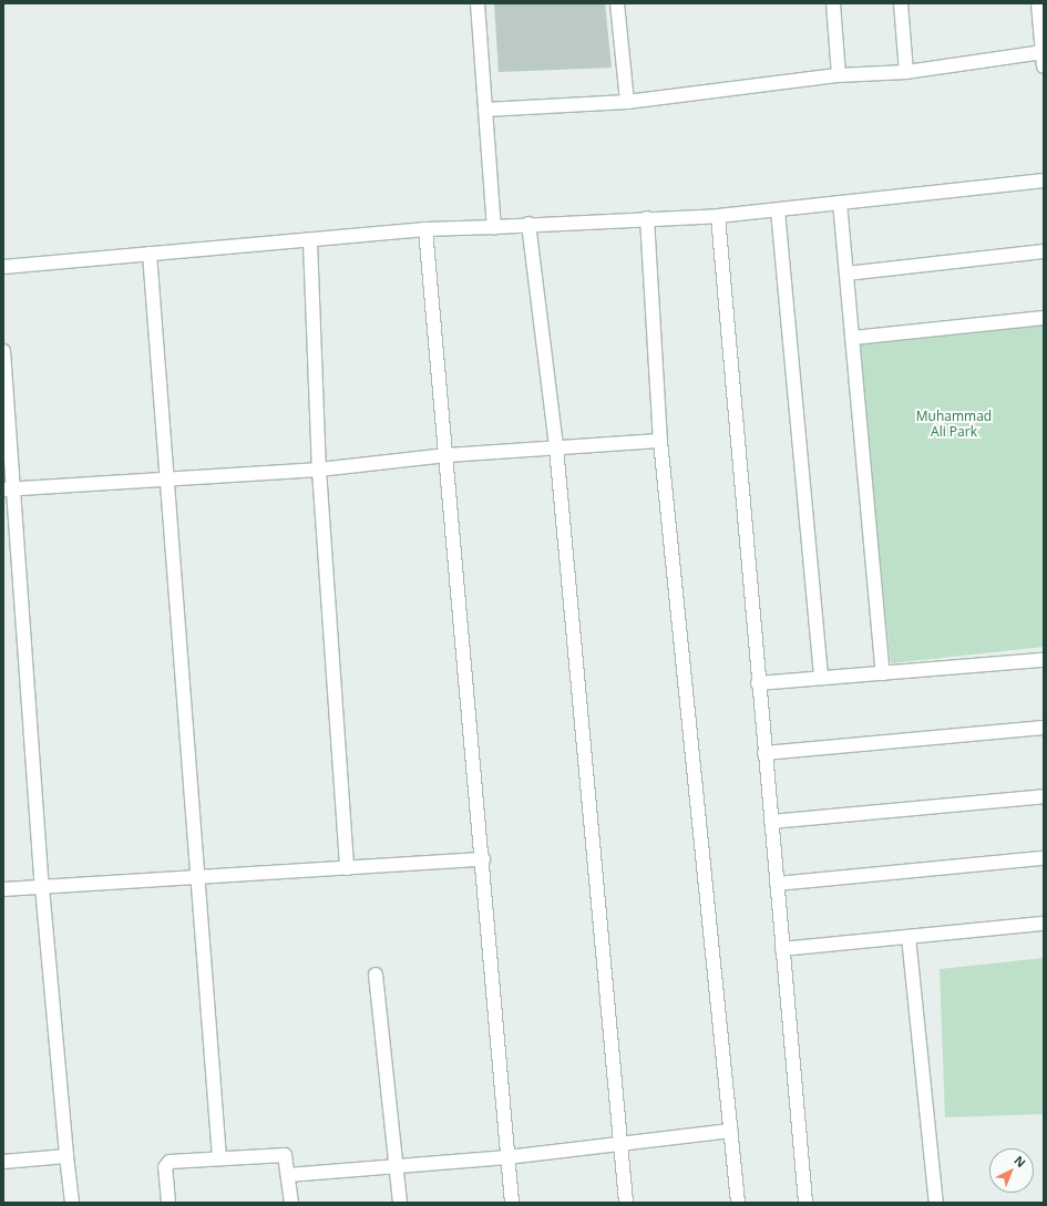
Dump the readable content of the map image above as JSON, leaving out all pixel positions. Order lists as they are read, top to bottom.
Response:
{
  "parks": ["Muhammad Ali Park"],
  "north": "top right"
}
